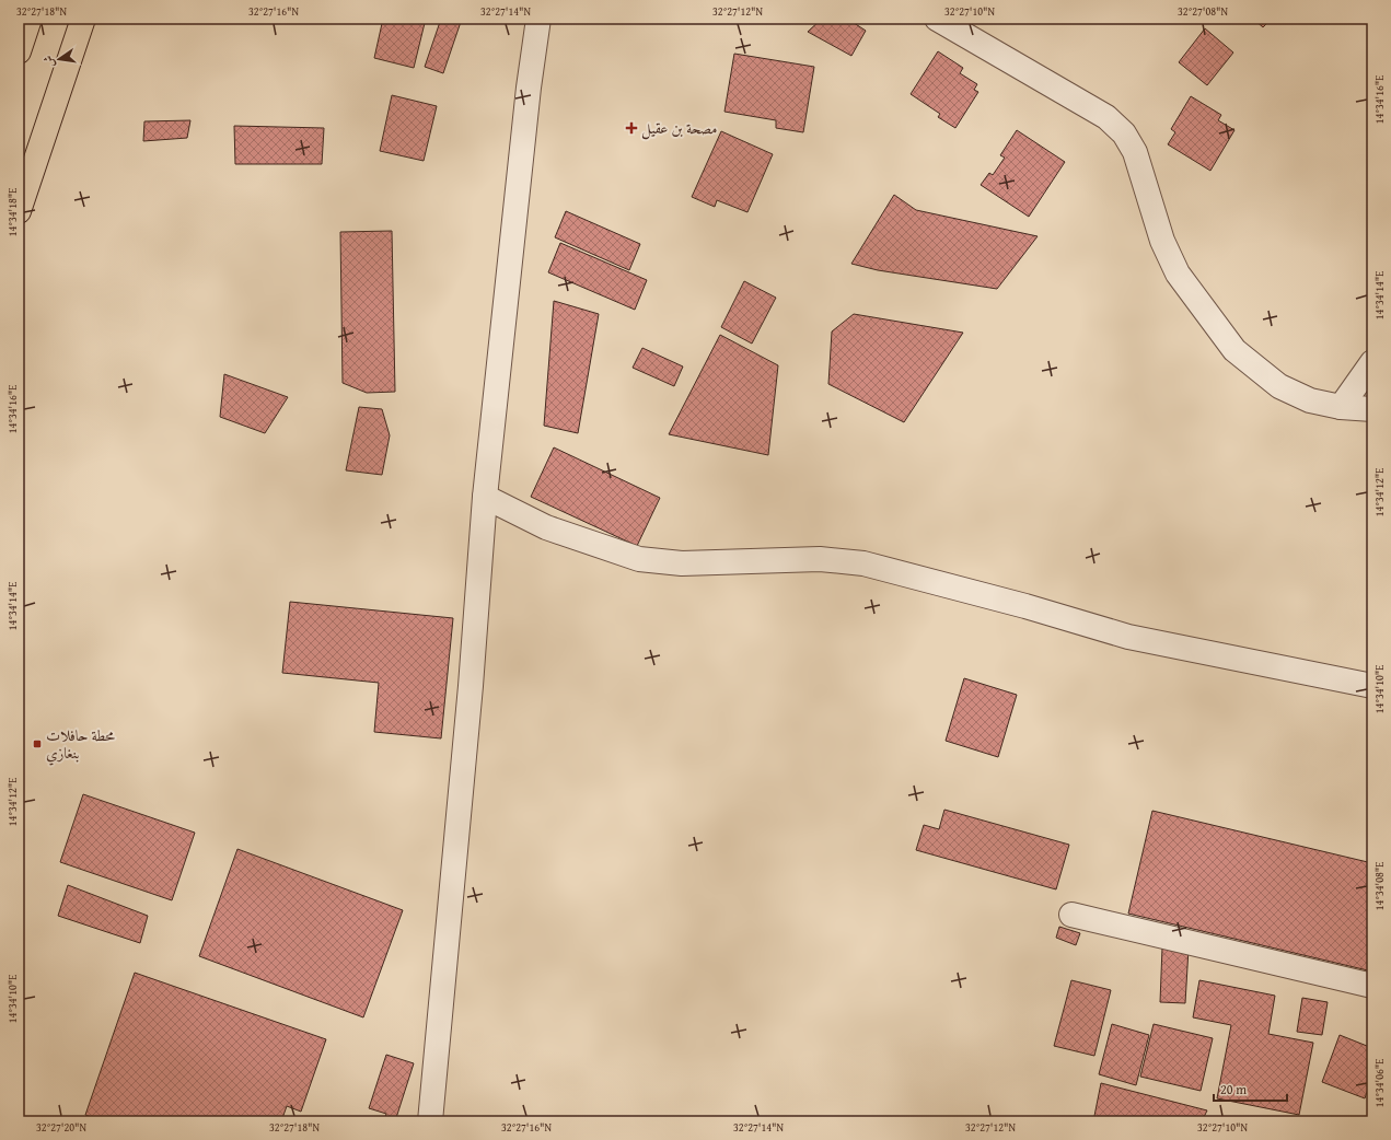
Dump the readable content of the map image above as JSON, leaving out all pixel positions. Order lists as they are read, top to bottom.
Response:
{
  "places": {
    "health": ["مصحة بن عقيل"],
    "transit": ["محطة حافلات بنغازي"]
  },
  "scale_bar": "20 m",
  "north": "left",
  "coordinates": [
    "32°27'18\"N",
    "32°27'16\"N",
    "32°27'14\"N",
    "32°27'12\"N",
    "32°27'10\"N",
    "32°27'08\"N",
    "14°34'16\"E",
    "14°34'18\"E",
    "14°34'14\"E",
    "14°34'12\"E",
    "14°34'10\"E",
    "14°34'08\"E",
    "14°34'06\"E",
    "32°27'20\"N"
  ]
}
